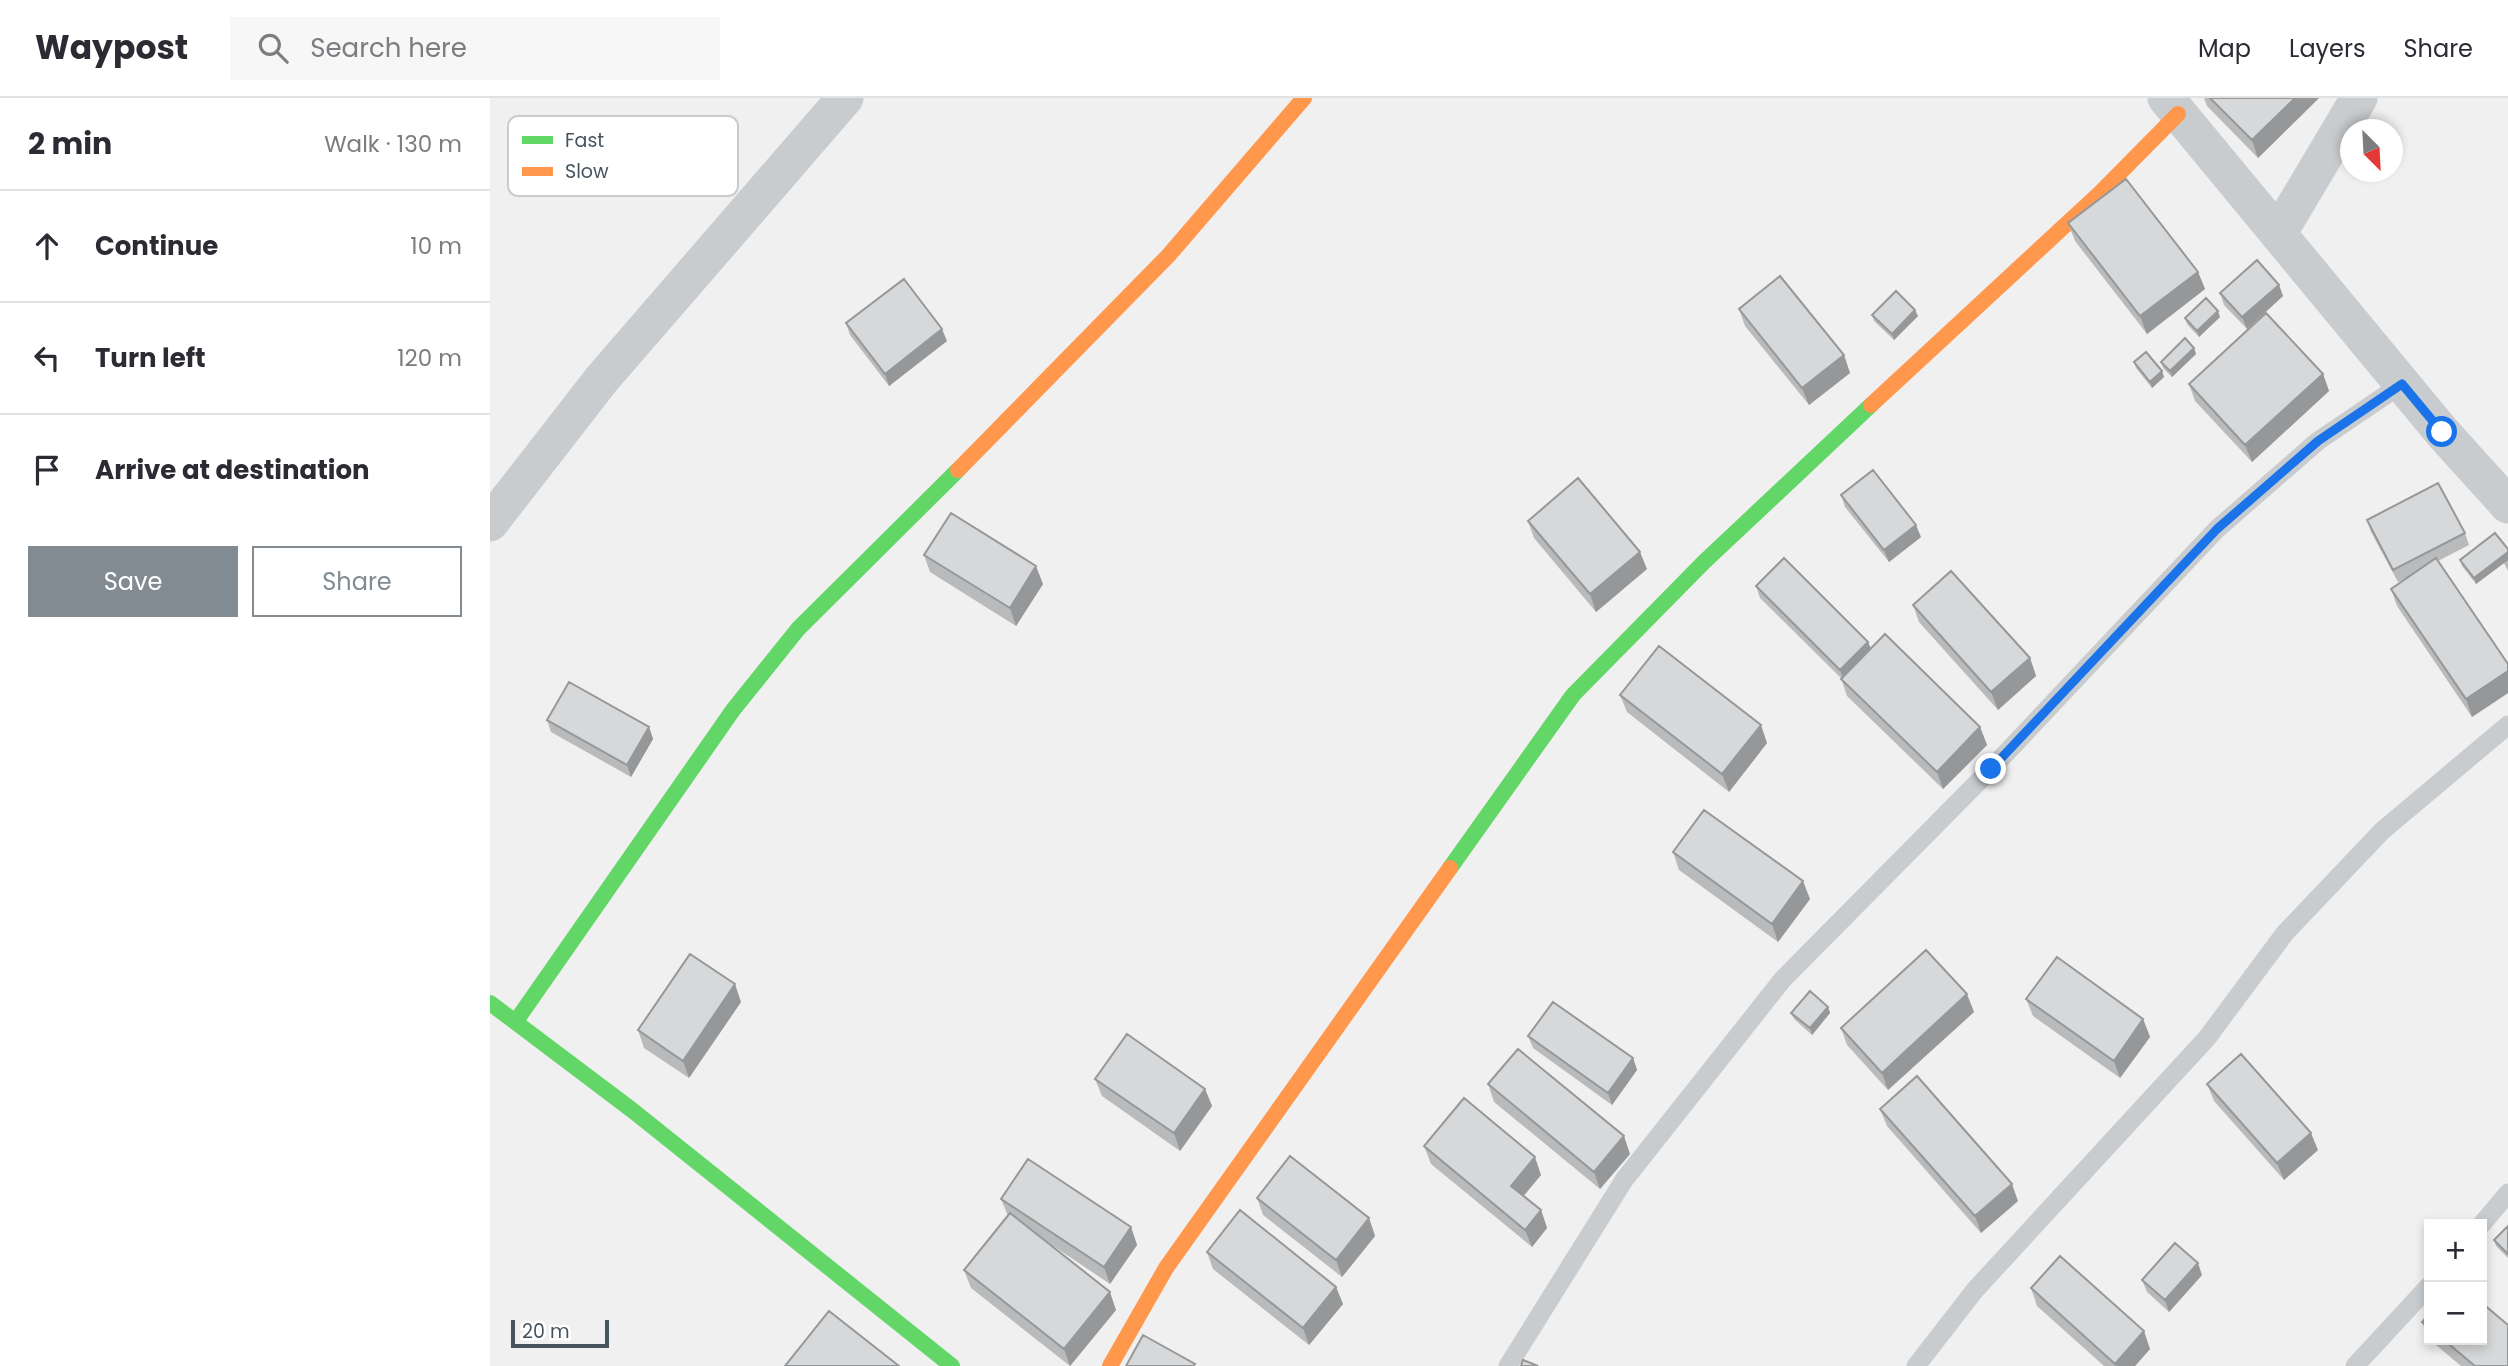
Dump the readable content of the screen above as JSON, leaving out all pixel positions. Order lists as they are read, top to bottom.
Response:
{
  "legend": ["Fast", "Slow"],
  "scale_bar": "20 m",
  "north": "bottom right",
  "page": {
    "header": "Waypost",
    "search": "Search here",
    "nav": ["Map", "Layers", "Share"],
    "heading": ["2 min", "Walk · 130 m"],
    "list": [
      ["Continue", "10 m"],
      ["Turn left", "120 m"],
      "Arrive at destination"
    ],
    "buttons": ["Save", "Share"],
    "map_buttons": ["+", "−"],
    "scale": "20 m"
  }
}
